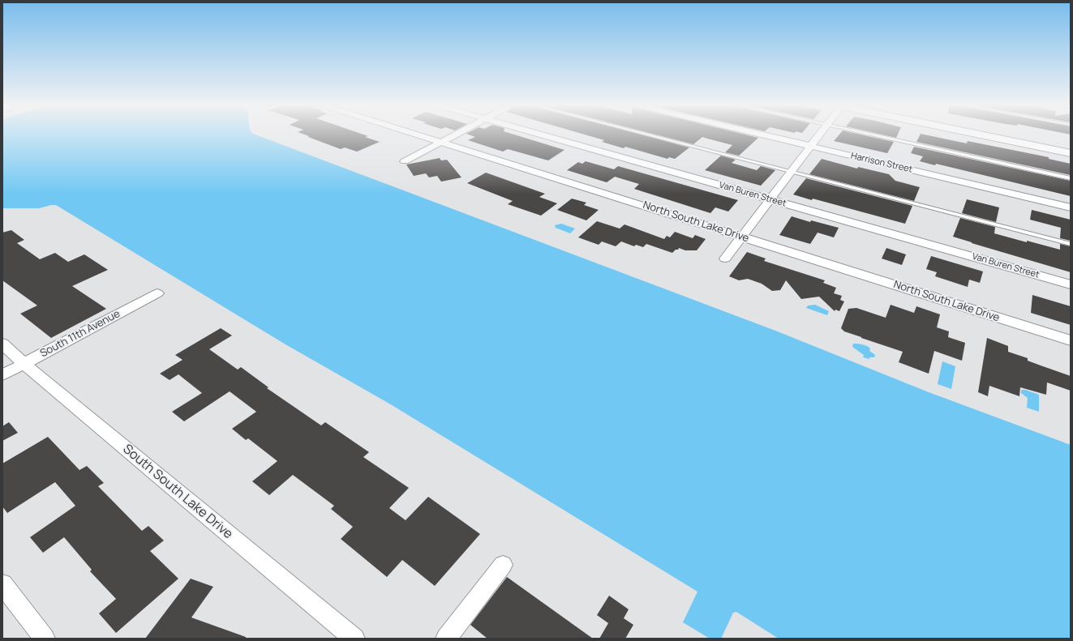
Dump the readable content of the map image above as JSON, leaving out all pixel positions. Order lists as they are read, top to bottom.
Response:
{
  "streets": {
    "street": [
      "Harrison Street",
      "Van Buren Street",
      "North South Lake Drive",
      "South 11th Avenue",
      "South South Lake Drive"
    ]
  },
  "crossings": [
    ["South 11th Avenue", "South South Lake Drive"]
  ]
}
